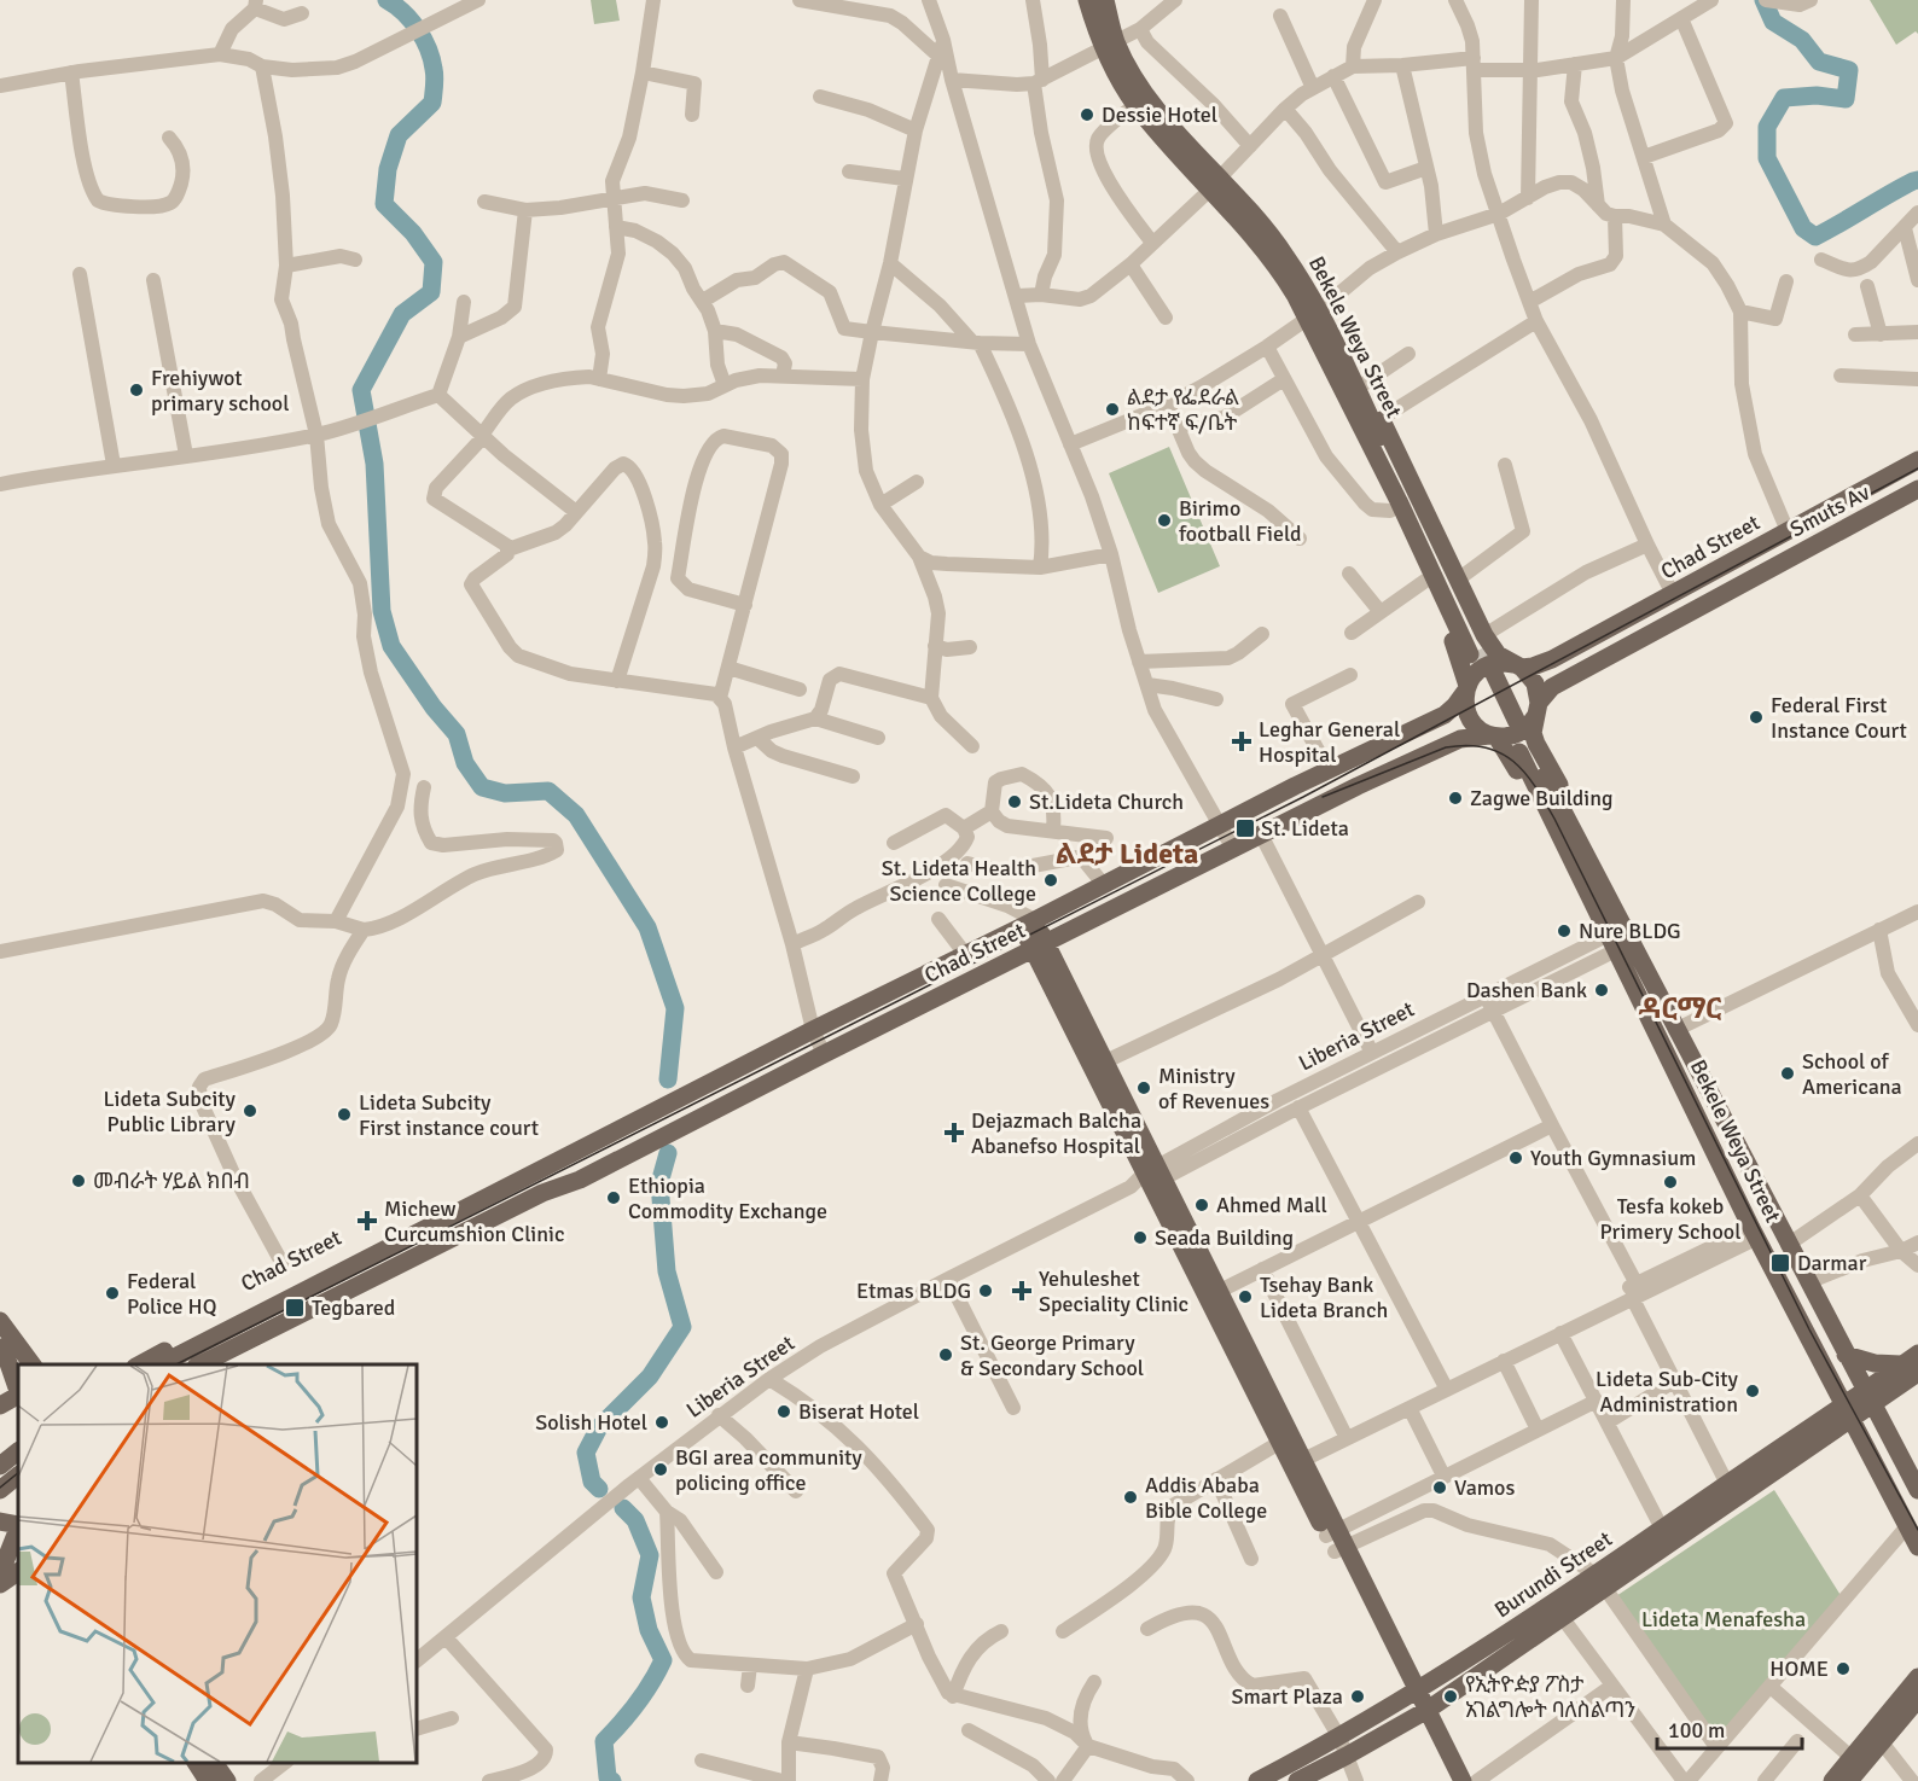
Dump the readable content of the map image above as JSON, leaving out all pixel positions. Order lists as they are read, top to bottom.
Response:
{
  "streets": {
    "main road": [
      "Bekele Weya Street",
      "Smuts Av",
      "Chad Street",
      "Burundi Street"
    ],
    "street": ["Liberia Street"]
  },
  "crossings": [
    ["Bekele Weya Street", "Liberia Street"],
    ["Bekele Weya Street", "Burundi Street"],
    ["Smuts Av", "Chad Street"]
  ],
  "districts": ["ልደታ Lideta", "ዳርማር"],
  "parks": ["Lideta Menafesha"],
  "places": {
    "other": [
      "Dessie Hotel",
      "Frehiywot primary school",
      "ልደታ የፌደራል ከፍተኛ ፍ/ቤት",
      "Birimo football Field",
      "Federal First Instance Court",
      "Zagwe Building",
      "St.Lideta Church",
      "St. Lideta Health Science College",
      "Nure BLDG",
      "Dashen Bank",
      "School of Americana",
      "Ministry of Revenues",
      "Lideta Subcity Public Library",
      "Lideta Subcity First instance court",
      "Youth Gymnasium",
      "መብራት ሃይል ክበብ",
      "Tesfa kokeb Primery School",
      "Ethiopia Commodity Exchange",
      "Ahmed Mall",
      "Seada Building",
      "Etmas BLDG",
      "Federal Police HQ",
      "Tsehay Bank Lideta Branch",
      "St. George Primary & Secondary School",
      "Lideta Sub-City Administration",
      "Biserat Hotel",
      "Solish Hotel",
      "BGI area community policing office",
      "Vamos",
      "Addis Ababa Bible College",
      "HOME",
      "Smart Plaza",
      "የኢትዮዽያ ፖስታ አገልግሎት ባለስልጣን"
    ],
    "health": [
      "Leghar General Hospital",
      "Dejazmach Balcha Abanefso Hospital",
      "Michew Curcumshion Clinic",
      "Yehuleshet Speciality Clinic"
    ],
    "transit": ["St. Lideta", "Darmar", "Tegbared"]
  },
  "scale_bar": "100 m"
}
